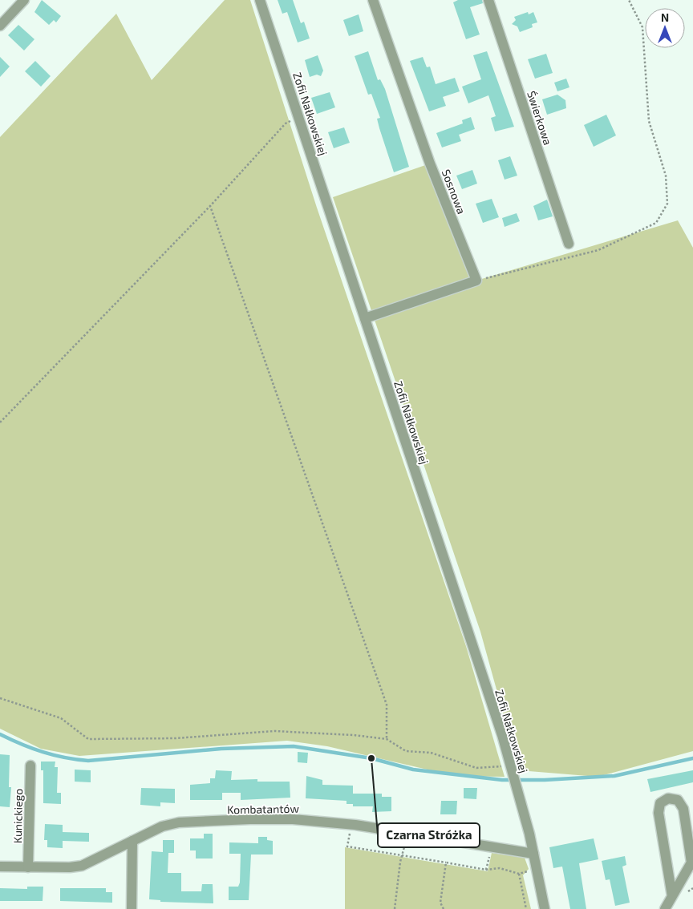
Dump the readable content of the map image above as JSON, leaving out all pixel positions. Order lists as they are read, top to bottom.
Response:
{
  "streets": {
    "street": [
      "Zofii Nałkowskiej",
      "Świerkowa",
      "Sosnowa",
      "Kombatantów",
      "Kunickiego"
    ]
  },
  "crossings": [
    ["Zofii Nałkowskiej", "Kombatantów"],
    ["Kombatantów", "Kunickiego"]
  ],
  "places": ["Czarna Stróżka"],
  "north": "top"
}
